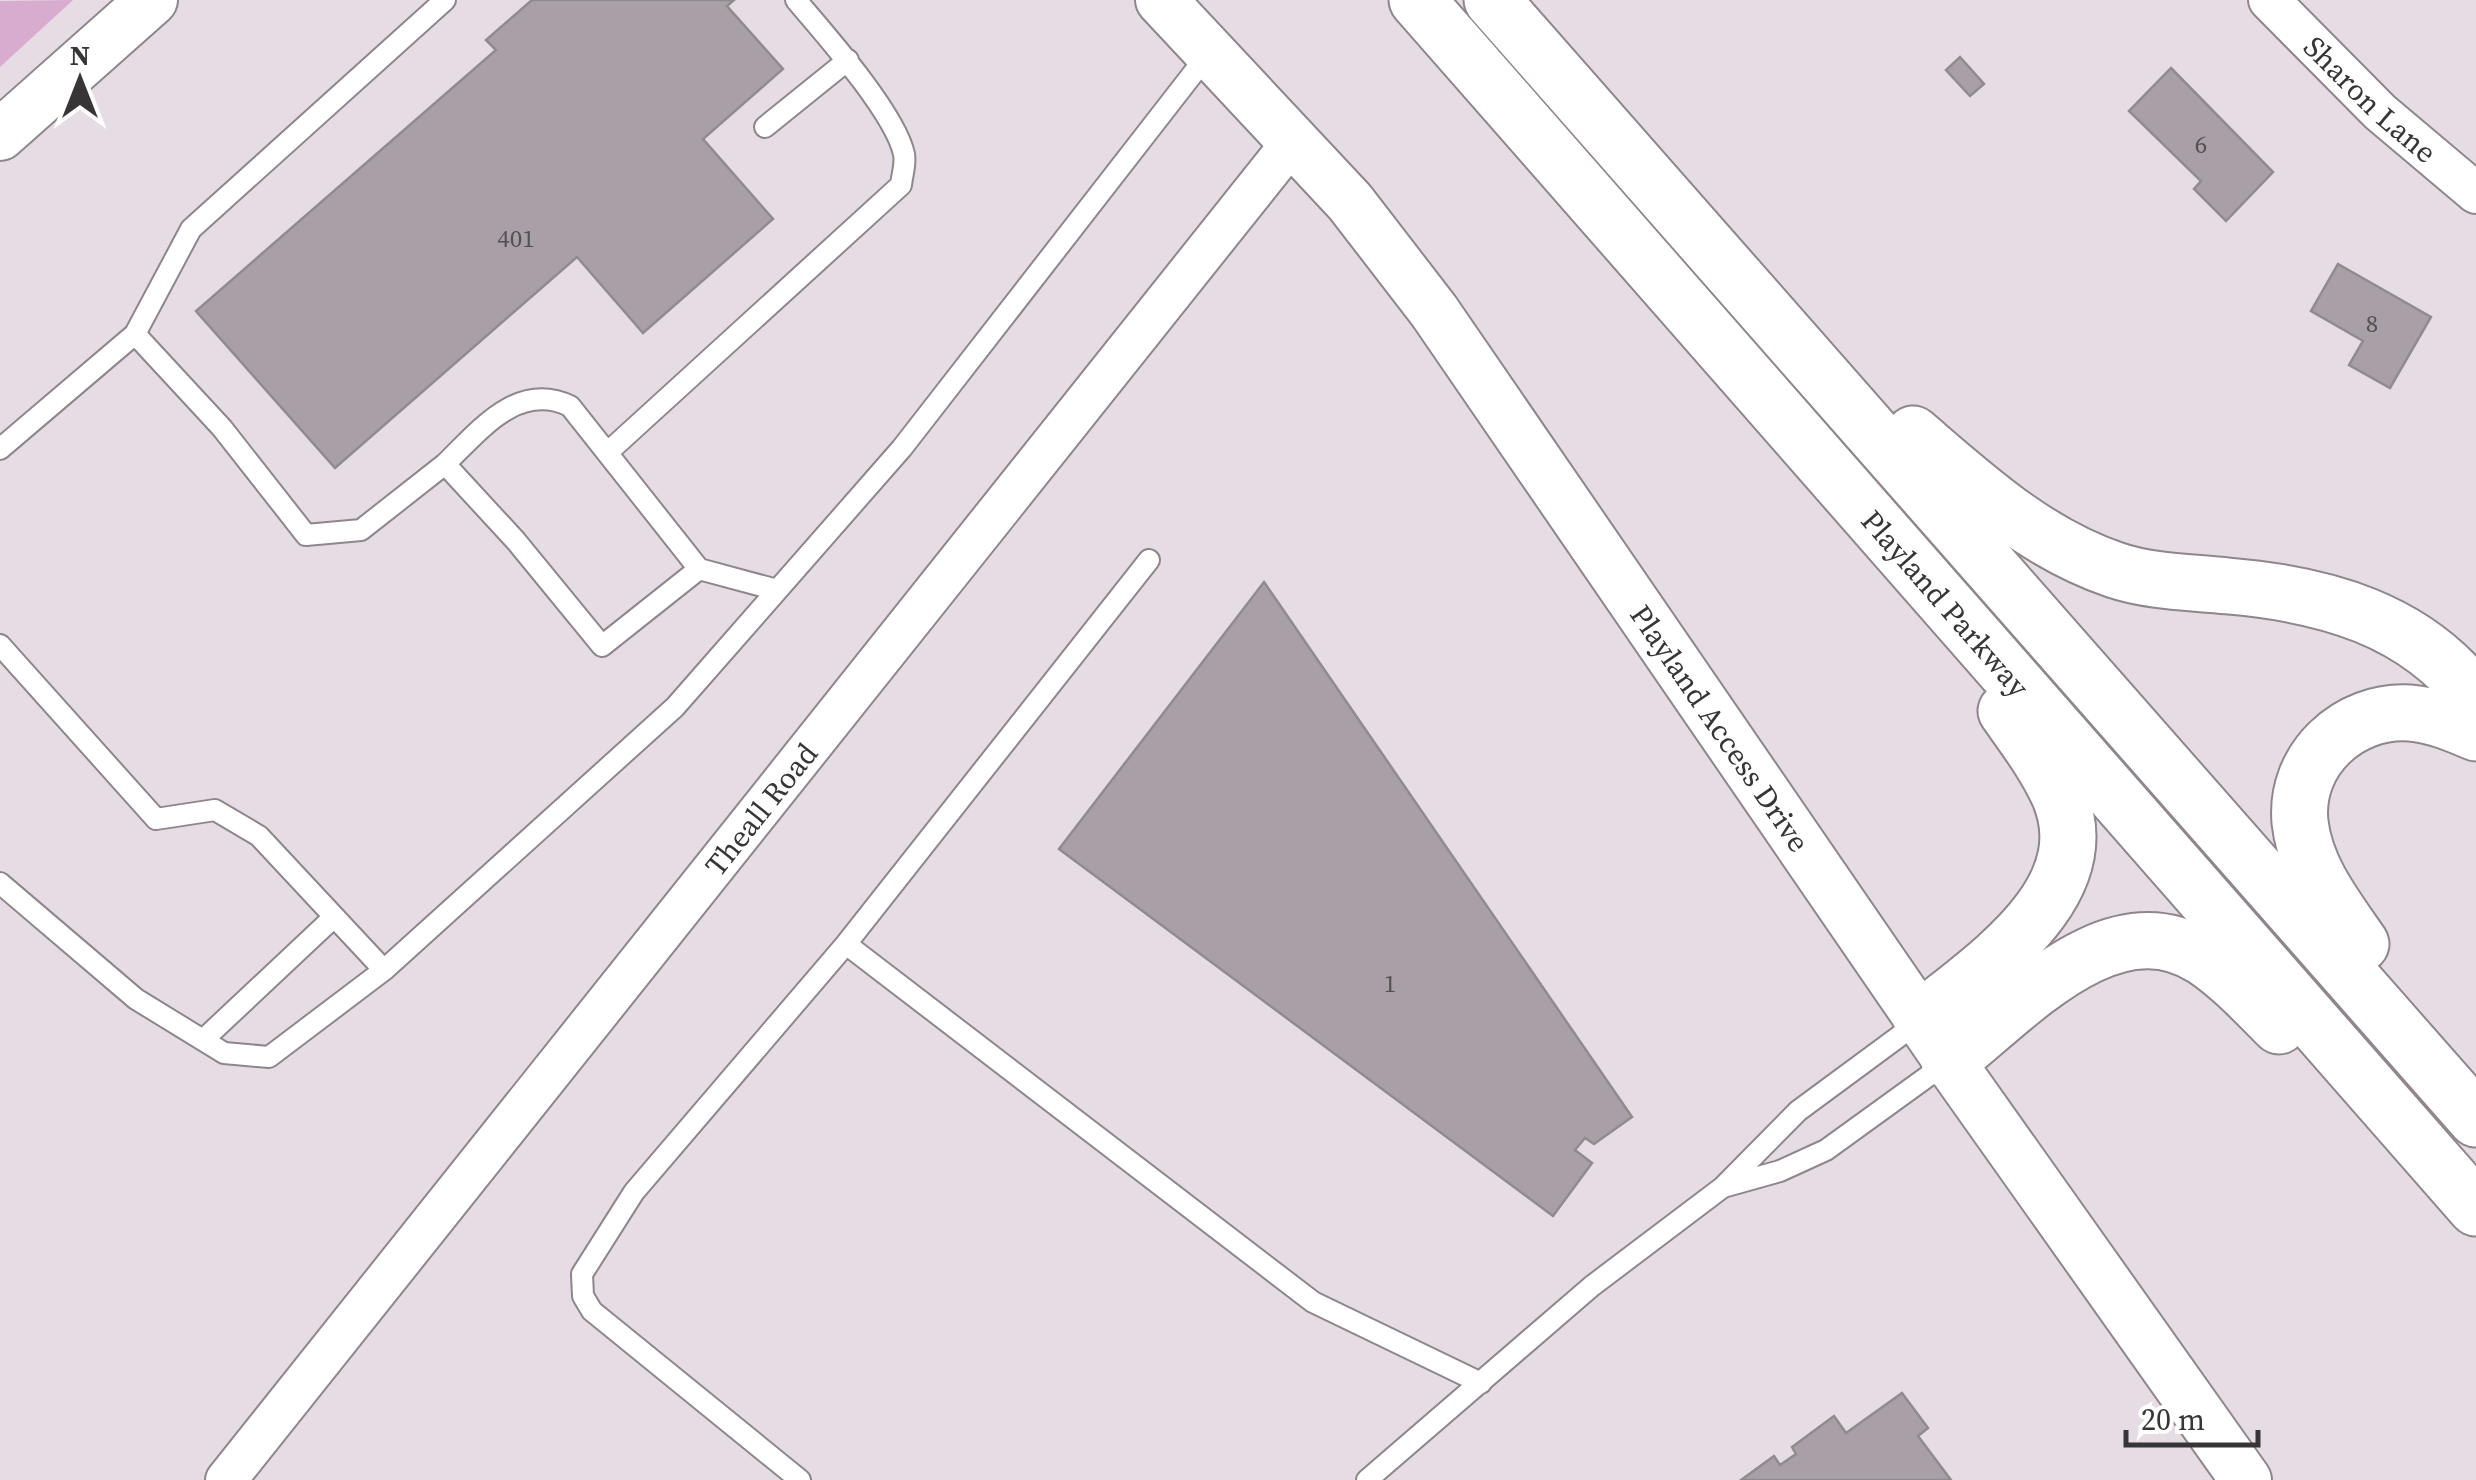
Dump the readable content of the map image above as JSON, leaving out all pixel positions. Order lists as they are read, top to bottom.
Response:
{
  "streets": {
    "main road": ["Playland Parkway"],
    "street": ["Sharon Lane", "Playland Access Drive", "Theall Road"]
  },
  "crossings": [
    ["Playland Access Drive", "Theall Road"]
  ],
  "house_numbers": [
    "6",
    "401",
    "8",
    "1"
  ],
  "scale_bar": "20 m",
  "north": "top"
}
